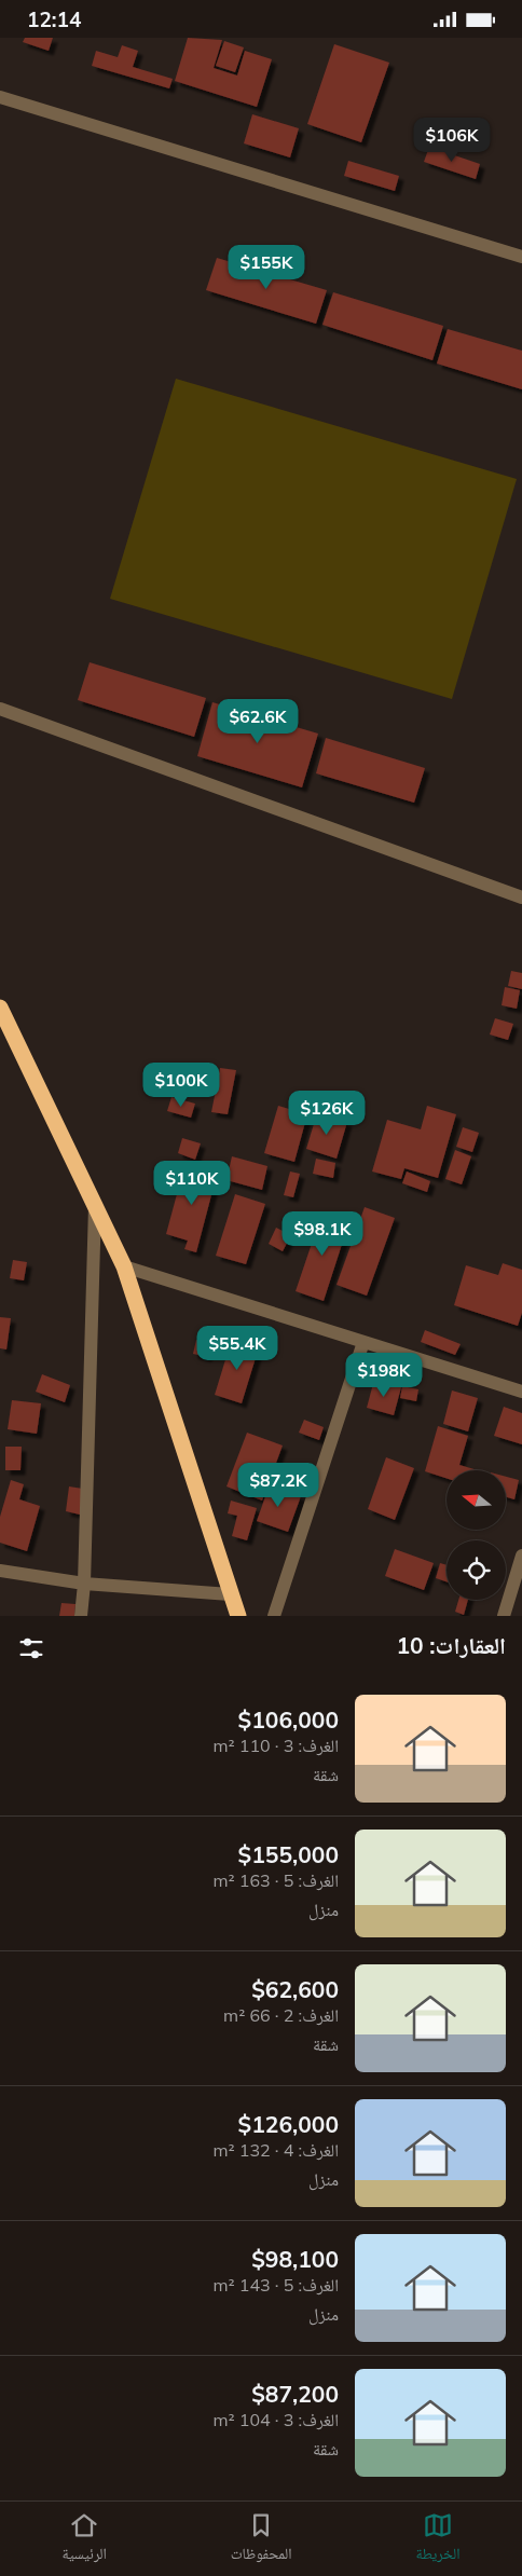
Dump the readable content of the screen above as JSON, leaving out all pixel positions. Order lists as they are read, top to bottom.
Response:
{
  "north": "left",
  "page": {
    "status": "12:14",
    "price": [
      "$106K",
      "$155K",
      "$62.6K",
      "$100K",
      "$126K",
      "$110K",
      "$98.1K",
      "$55.4K",
      "$198K",
      "$87.2K"
    ],
    "heading": "العقارات: 10",
    "list": [
      {
        "name": "$106,000",
        "note": "الغرف: 3 · 110 m² · شقة"
      },
      {
        "name": "$155,000",
        "note": "الغرف: 5 · 163 m² · منزل"
      },
      {
        "name": "$62,600",
        "note": "الغرف: 2 · 66 m² · شقة"
      },
      {
        "name": "$126,000",
        "note": "الغرف: 4 · 132 m² · منزل"
      },
      {
        "name": "$98,100",
        "note": "الغرف: 5 · 143 m² · منزل"
      },
      {
        "name": "$87,200",
        "note": "الغرف: 3 · 104 m² · شقة"
      }
    ],
    "tabs": ["الخريطة", "المحفوظات", "الرئيسية"]
  }
}
